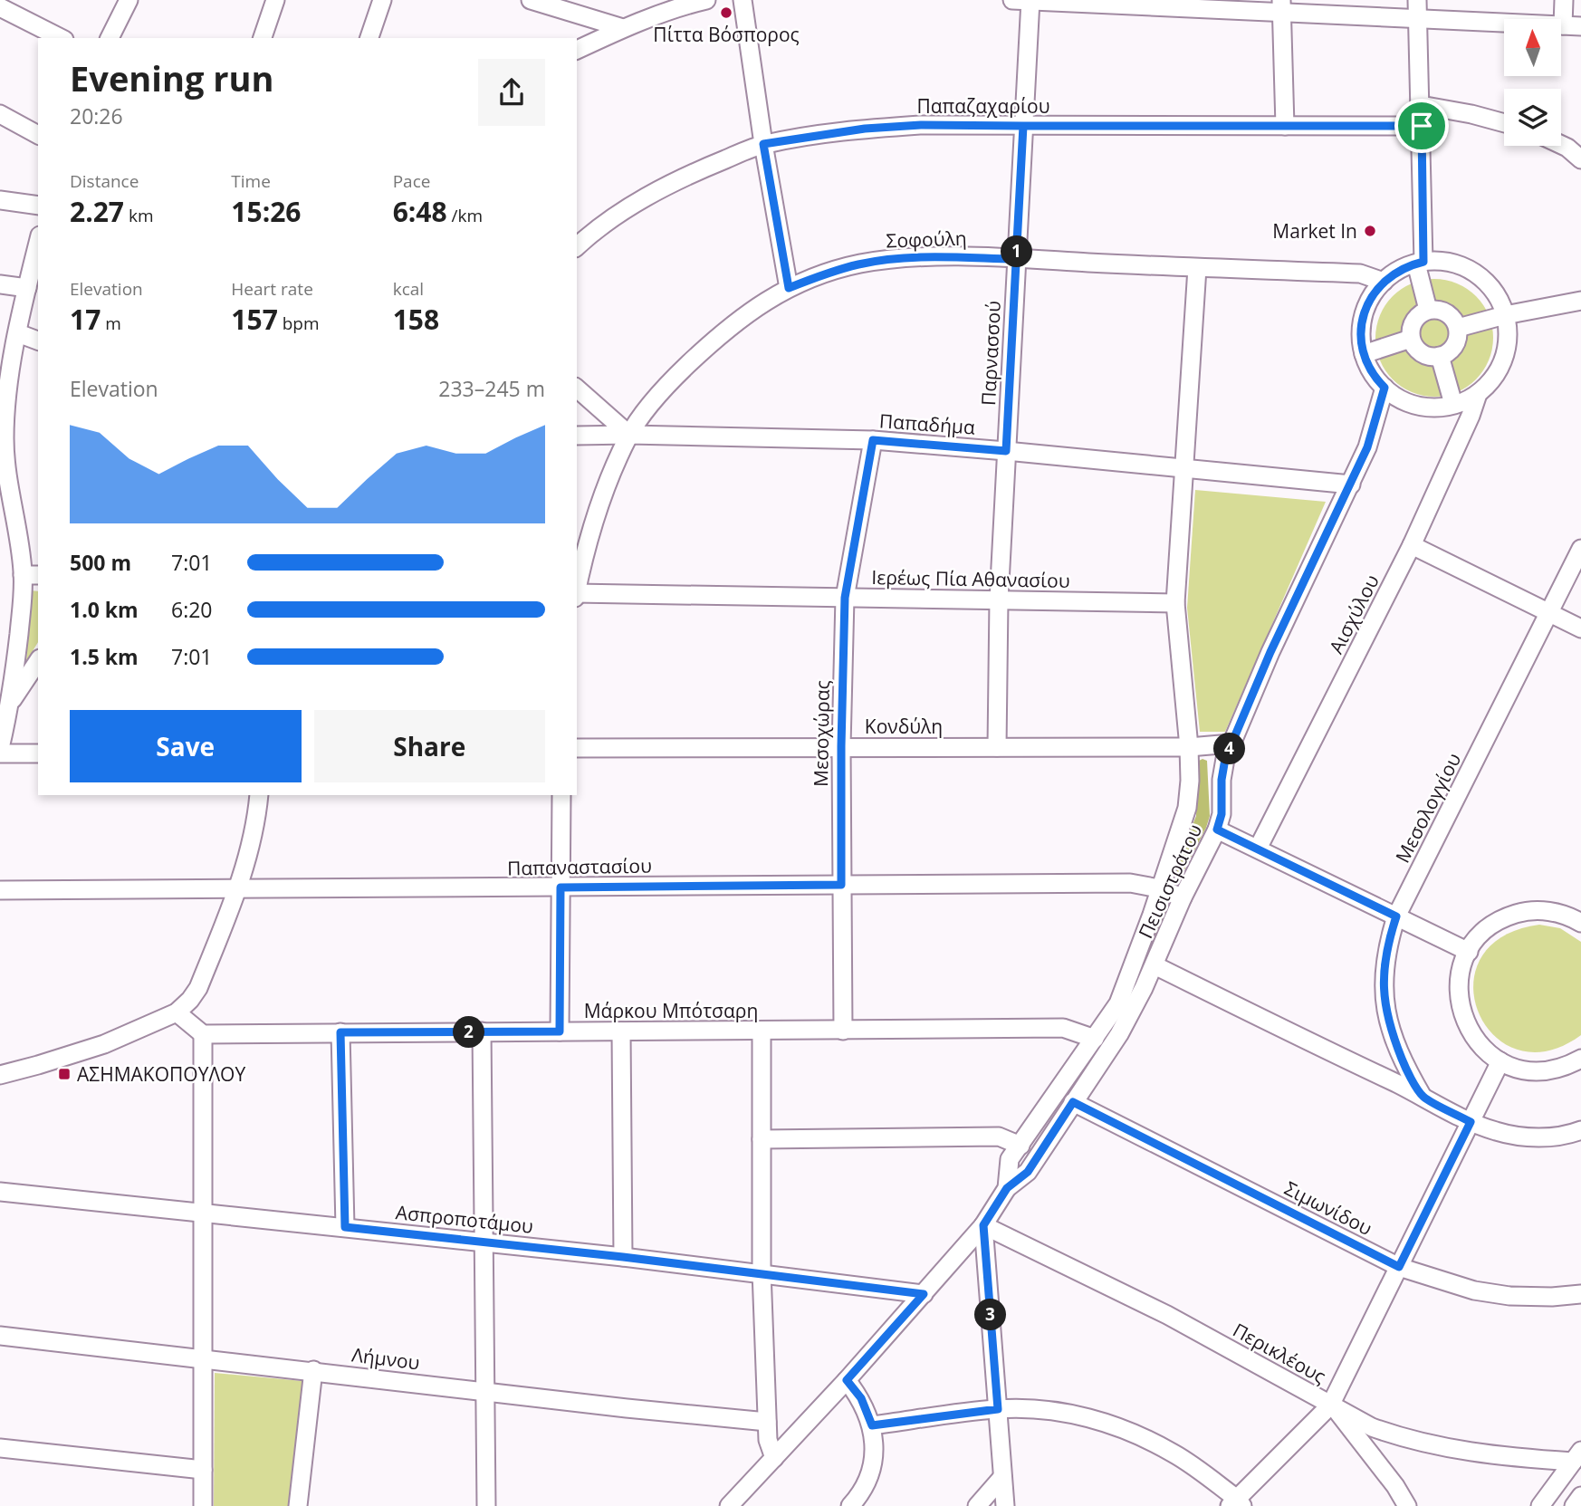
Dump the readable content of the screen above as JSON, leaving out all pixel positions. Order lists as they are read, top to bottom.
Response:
{
  "streets": {
    "street": [
      "Παπαζαχαρίου",
      "Σοφούλη",
      "Παρνασσού",
      "Παπαδήμα",
      "Ιερέως Πία Αθανασίου",
      "Αισχύλου",
      "Κονδύλη",
      "Μεσοχώρας",
      "Μεσολογγίου",
      "Παπαναστασίου",
      "Πεισιστράτου",
      "Μάρκου Μπότσαρη",
      "Σιμωνίδου",
      "Ασπροποτάμου",
      "Περικλέους",
      "Λήμνου"
    ]
  },
  "crossings": [
    ["Παπαζαχαρίου", "Παρνασσού"],
    ["Σοφούλη", "Παρνασσού"],
    ["Σοφούλη", "Παπαδήμα"],
    ["Παρνασσού", "Παπαδήμα"],
    ["Παρνασσού", "Ιερέως Πία Αθανασίου"],
    ["Παρνασσού", "Κονδύλη"],
    ["Παπαδήμα", "Μεσοχώρας"],
    ["Παπαδήμα", "Πεισιστράτου"],
    ["Ιερέως Πία Αθανασίου", "Μεσοχώρας"],
    ["Κονδύλη", "Μεσοχώρας"],
    ["Κονδύλη", "Πεισιστράτου"],
    ["Μεσοχώρας", "Παπαναστασίου"],
    ["Μεσοχώρας", "Μάρκου Μπότσαρη"],
    ["Παπαναστασίου", "Πεισιστράτου"],
    ["Πεισιστράτου", "Σιμωνίδου"]
  ],
  "places": {
    "other": ["Πίττα Βόσπορος", "Market In"],
    "transit": ["ΑΣΗΜΑΚΟΠΟΥΛΟΥ"]
  },
  "north": "top",
  "page": {
    "heading": ["Evening run", "20:26"],
    "stats": [
      ["Distance", "2.27 km"],
      ["Time", "15:26"],
      ["Pace", "6:48 /km"],
      ["Elevation", "17 m"],
      ["Heart rate", "157 bpm"],
      ["kcal", "158"]
    ],
    "pins": [
      "1",
      "4",
      "2",
      "3"
    ],
    "chart": ["Elevation", "233–245 m"],
    "list": [
      {
        "name": "500 m",
        "note": "7:01"
      },
      {
        "name": "1.0 km",
        "note": "6:20"
      },
      {
        "name": "1.5 km",
        "note": "7:01"
      }
    ],
    "buttons": ["Save", "Share"]
  }
}
